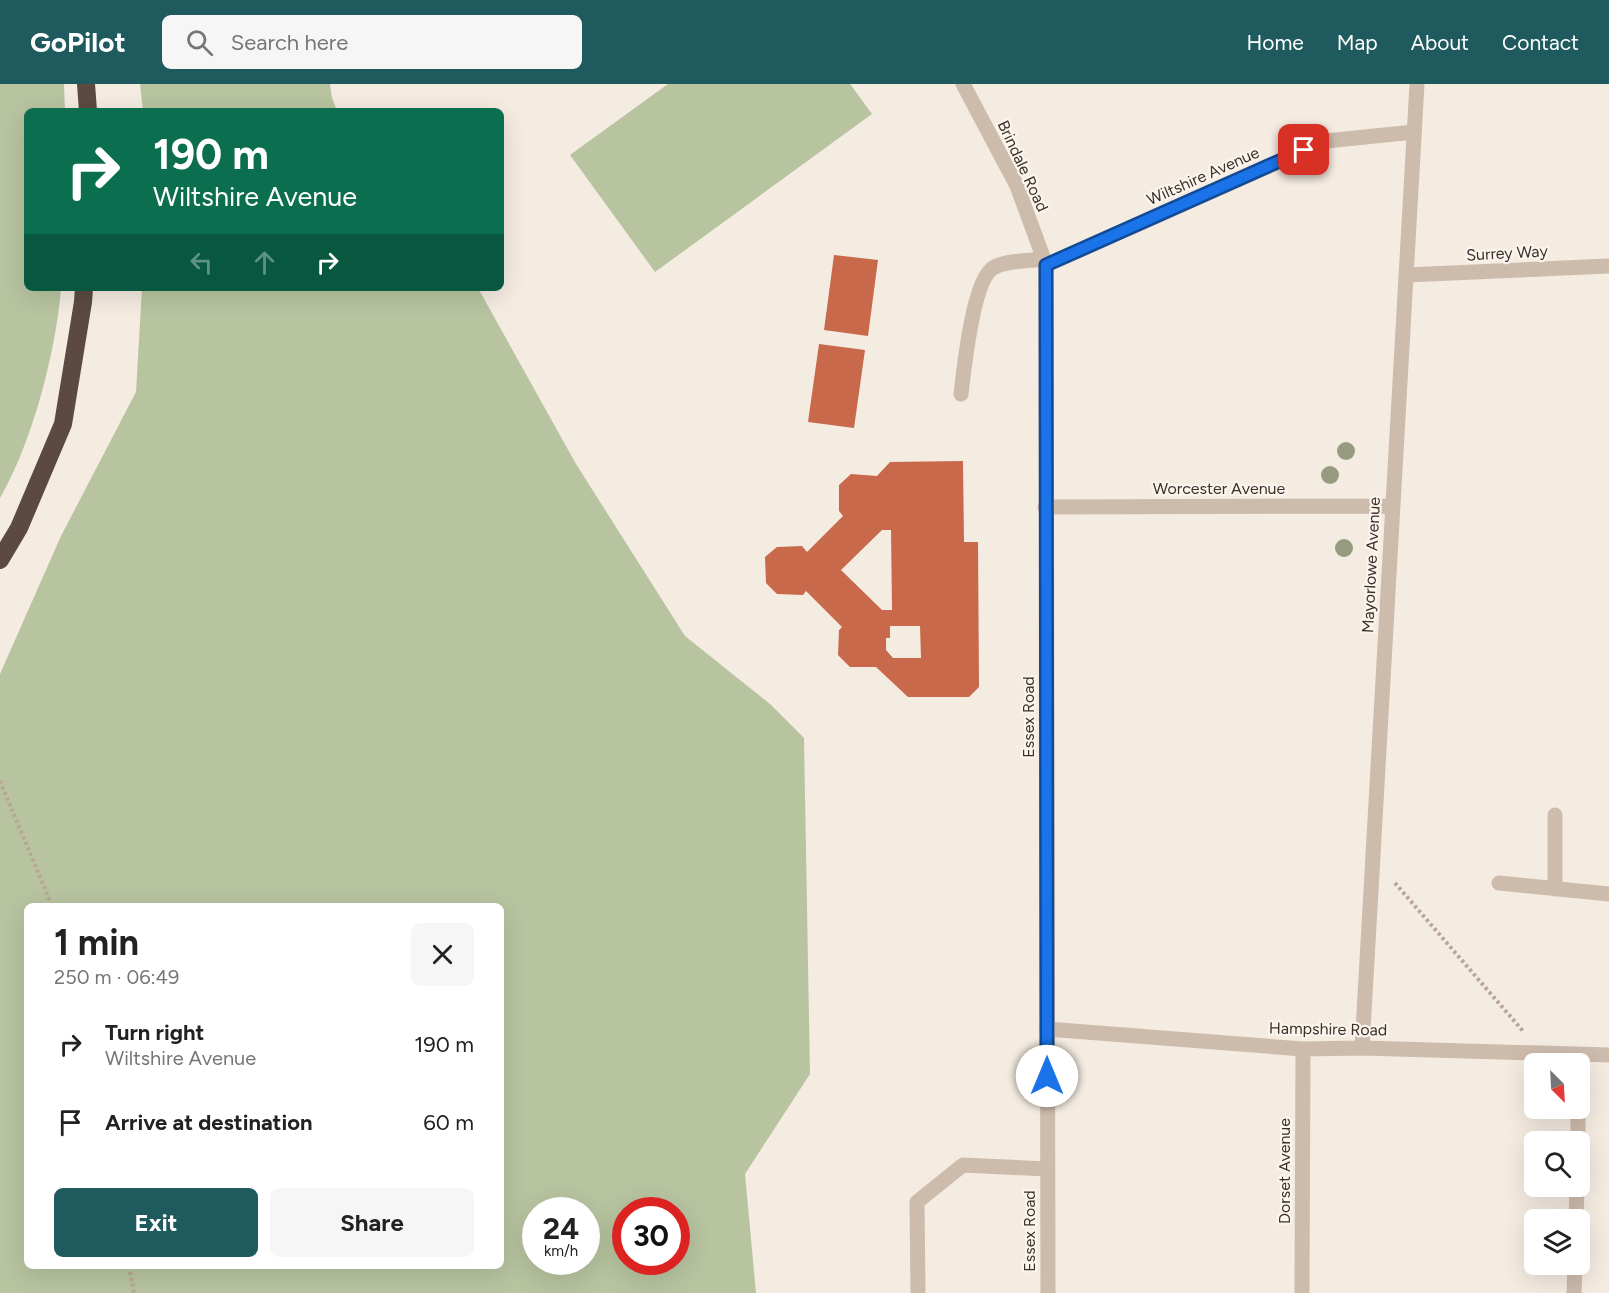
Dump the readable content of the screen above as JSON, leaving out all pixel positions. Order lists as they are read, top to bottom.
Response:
{
  "streets": {
    "street": [
      "Brindale Road",
      "Wiltshire Avenue",
      "Surrey Way",
      "Worcester Avenue",
      "Mayorlowe Avenue",
      "Essex Road",
      "Hampshire Road",
      "Dorset Avenue"
    ]
  },
  "crossings": [
    ["Brindale Road", "Wiltshire Avenue"],
    ["Brindale Road", "Essex Road"],
    ["Wiltshire Avenue", "Mayorlowe Avenue"],
    ["Wiltshire Avenue", "Essex Road"],
    ["Surrey Way", "Mayorlowe Avenue"],
    ["Worcester Avenue", "Mayorlowe Avenue"],
    ["Worcester Avenue", "Essex Road"],
    ["Mayorlowe Avenue", "Hampshire Road"],
    ["Essex Road", "Hampshire Road"],
    ["Hampshire Road", "Dorset Avenue"]
  ],
  "north": "bottom right",
  "page": {
    "header": "GoPilot",
    "search": "Search here",
    "nav": [
      "Home",
      "Map",
      "About",
      "Contact"
    ],
    "turn": ["190 m", "Wiltshire Avenue"],
    "heading": ["1 min", "250 m · 06:49"],
    "list": [
      {
        "name": "Turn right",
        "note": "Wiltshire Avenue",
        "value": "190 m"
      },
      {
        "name": "Arrive at destination",
        "value": "60 m"
      }
    ],
    "buttons": ["Exit", "Share"],
    "speed": "24 km/h",
    "limit": "30"
  }
}
